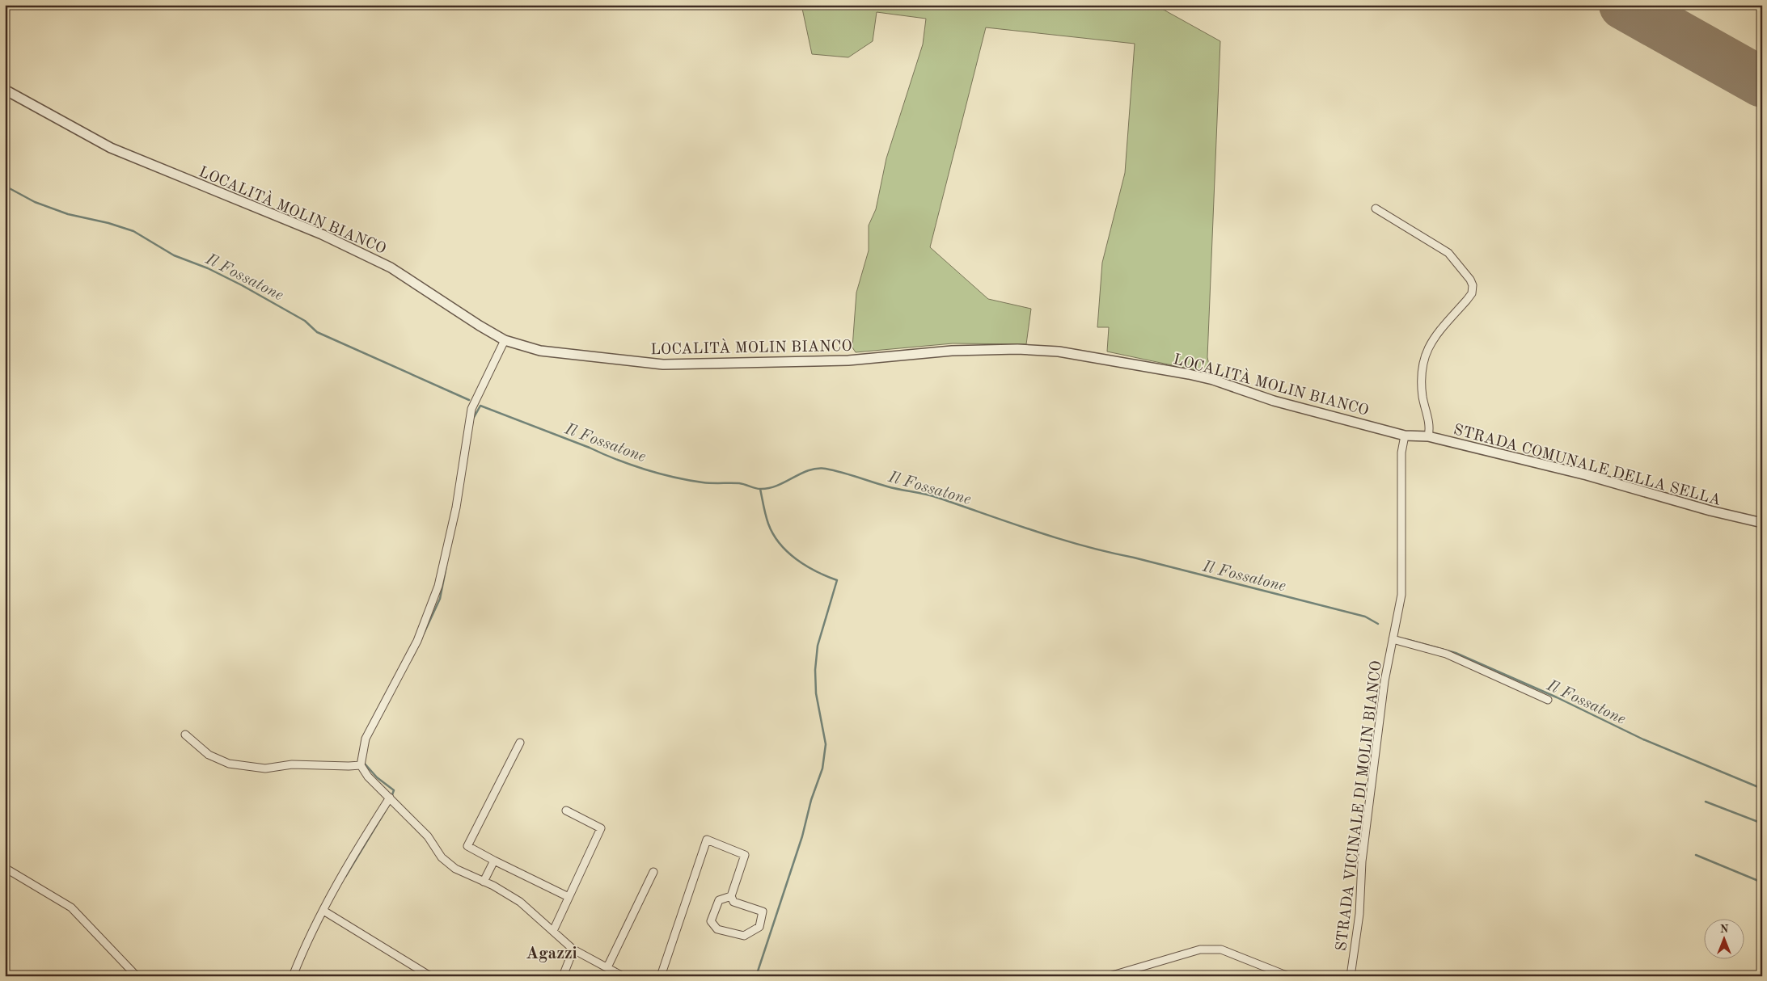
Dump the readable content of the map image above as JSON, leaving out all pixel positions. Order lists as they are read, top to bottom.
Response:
{
  "streets": {
    "street": ["LOCALITÀ MOLIN BIANCO", "STRADA COMUNALE DELLA SELLA", "STRADA VICINALE DI MOLIN BIANCO"]
  },
  "crossings": [
    ["LOCALITÀ MOLIN BIANCO", "STRADA COMUNALE DELLA SELLA"],
    ["LOCALITÀ MOLIN BIANCO", "STRADA VICINALE DI MOLIN BIANCO"],
    ["STRADA COMUNALE DELLA SELLA", "STRADA VICINALE DI MOLIN BIANCO"]
  ],
  "districts": ["Agazzi"],
  "water": ["Il Fossatone"],
  "north": "top"
}
